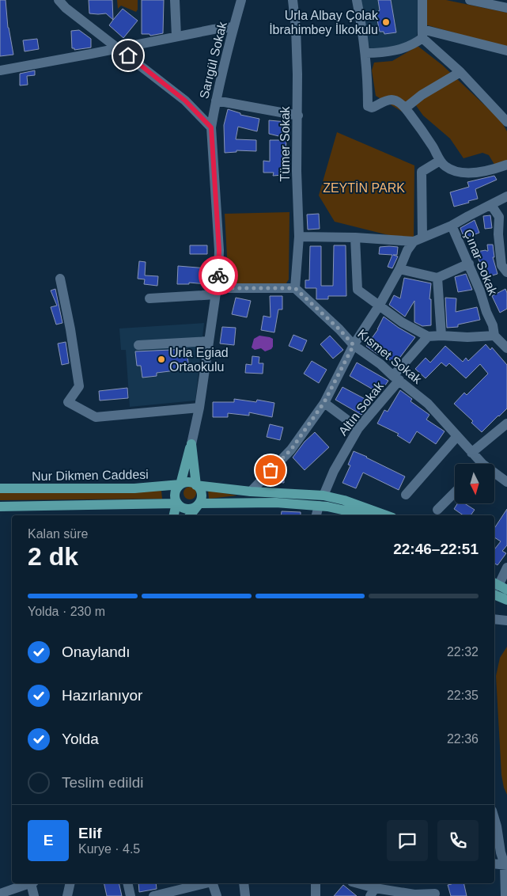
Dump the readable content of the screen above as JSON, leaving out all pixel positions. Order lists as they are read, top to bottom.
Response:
{
  "streets": {
    "main road": ["Nur Dikmen Caddesi"],
    "street": [
      "Sarıgül Sokak",
      "Tümer Sokak",
      "Çınar Sokak",
      "Kısmet Sokak",
      "Altın Sokak"
    ]
  },
  "crossings": [
    ["Tümer Sokak", "Kısmet Sokak"],
    ["Kısmet Sokak", "Altın Sokak"]
  ],
  "parks": ["ZEYTİN PARK"],
  "places": ["Urla Albay Çolak İbrahimbey İlkokulu", "Urla Egiad Ortaokulu"],
  "north": "bottom",
  "page": {
    "heading": ["2 dk", "Kalan süre", "22:46–22:51"],
    "panel": ["Elif", "Kurye · 4.5"],
    "bar": "Yolda · 230 m",
    "list": [
      ["Onaylandı", "22:32"],
      ["Hazırlanıyor", "22:35"],
      ["Yolda", "22:36"],
      "Teslim edildi"
    ],
    "round": "E"
  }
}
